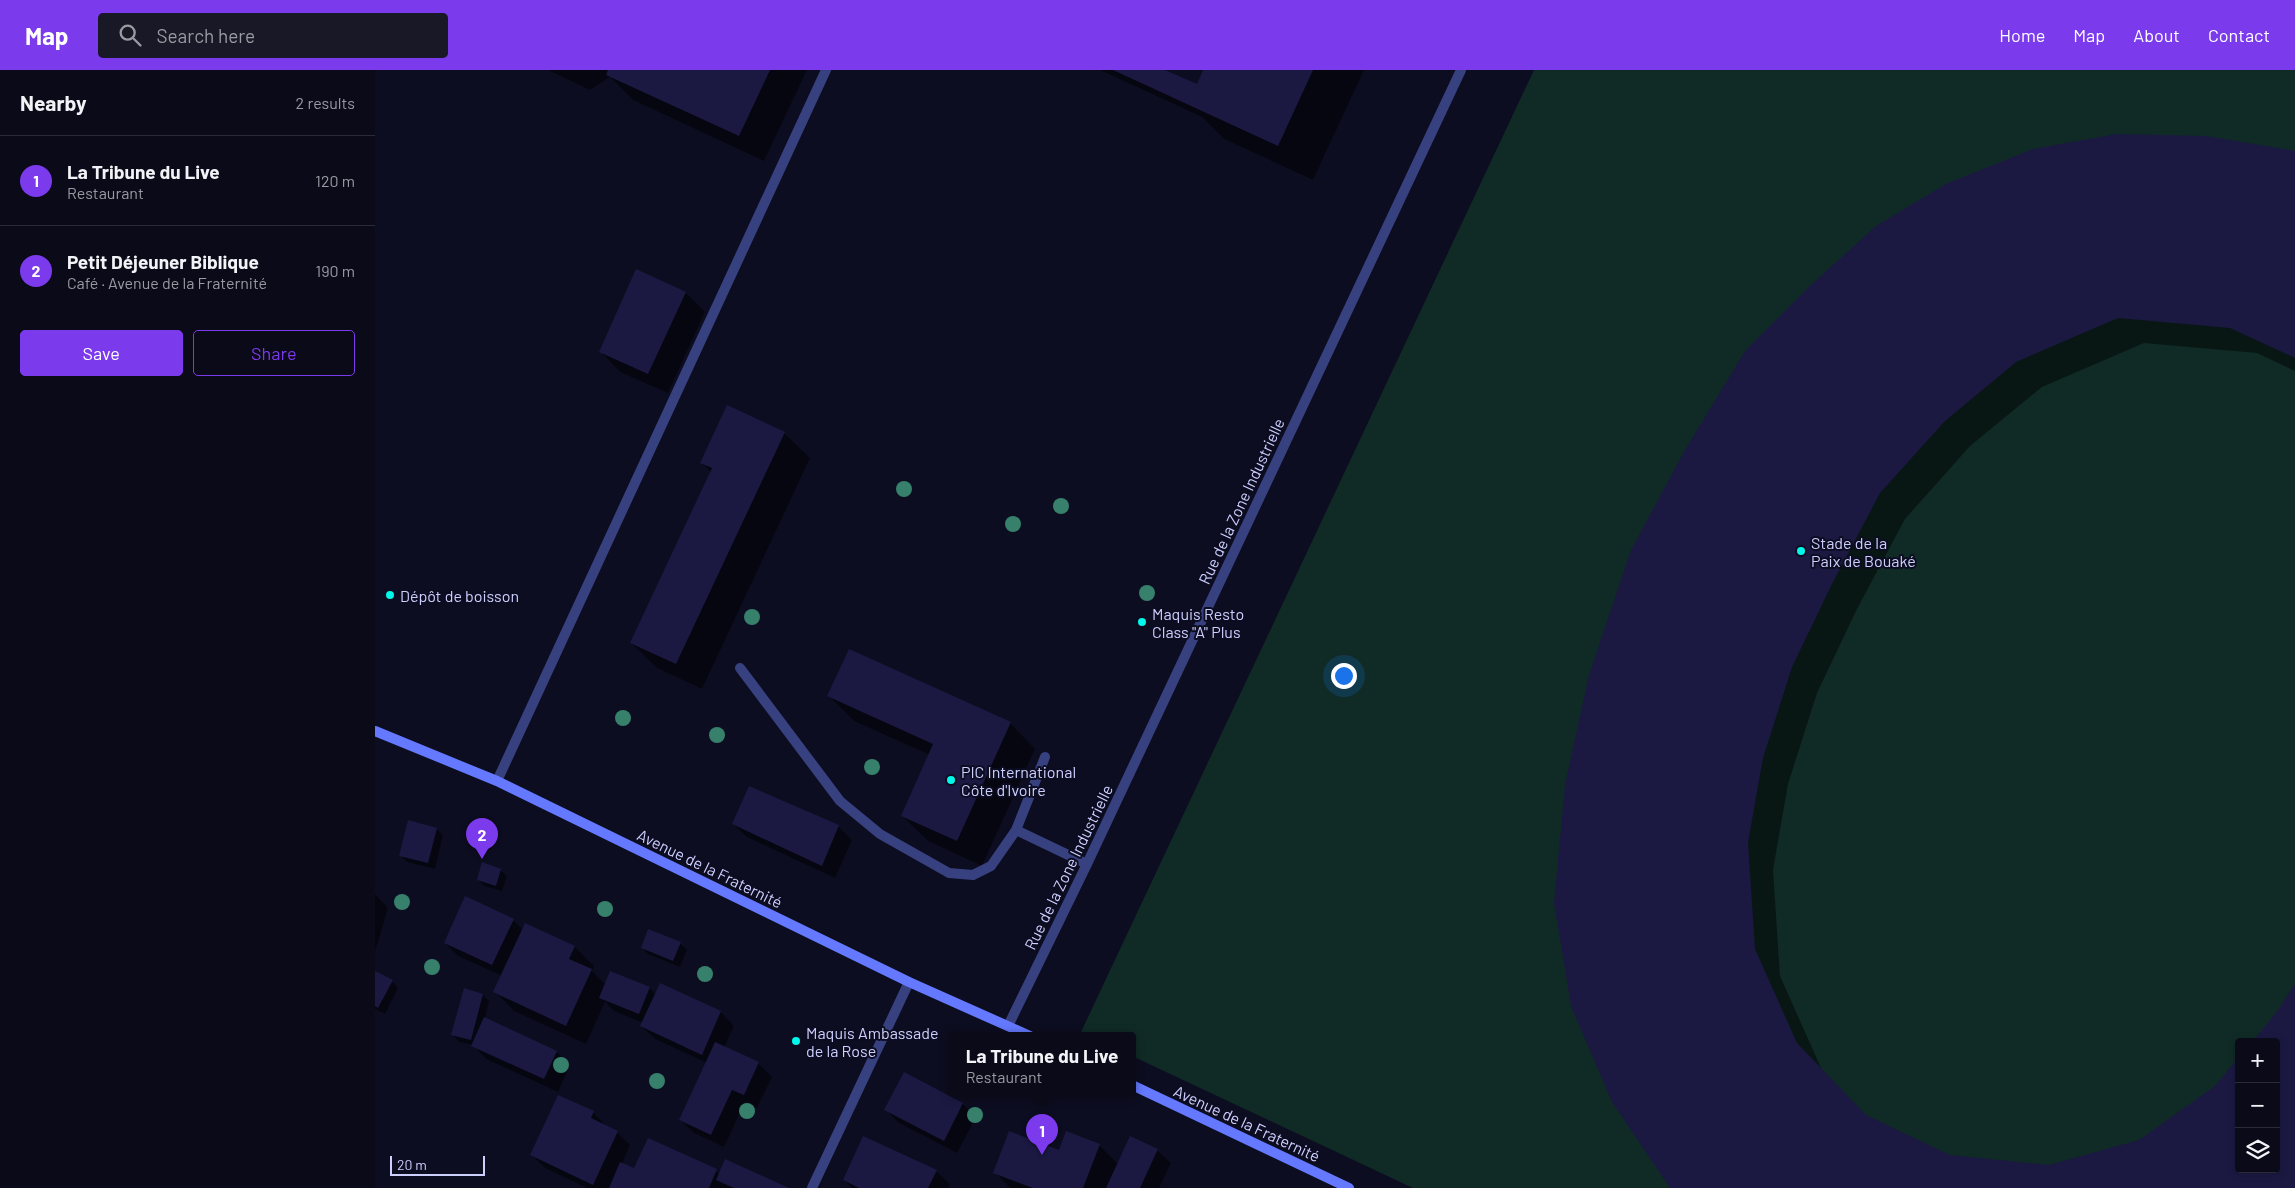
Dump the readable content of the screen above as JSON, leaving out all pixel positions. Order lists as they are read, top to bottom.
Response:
{
  "streets": {
    "street": ["Rue de la Zone Industrielle", "Avenue de la Fraternité"]
  },
  "crossings": [
    ["Rue de la Zone Industrielle", "Avenue de la Fraternité"]
  ],
  "places": [
    "Stade de la Paix de Bouaké",
    "Dépôt de boisson",
    "Maquis Resto Class \"A\" Plus",
    "PIC International Côte d'Ivoire",
    "Maquis Ambassade de la Rose"
  ],
  "scale_bar": "20 m",
  "page": {
    "header": "Map",
    "search": "Search here",
    "nav": [
      "Home",
      "Map",
      "About",
      "Contact"
    ],
    "heading": ["Nearby", "2 results"],
    "list": [
      {
        "mark": "1",
        "name": "La Tribune du Live",
        "note": "Restaurant",
        "value": "120 m"
      },
      {
        "mark": "2",
        "name": "Petit Déjeuner Biblique",
        "note": "Café · Avenue de la Fraternité",
        "value": "190 m"
      }
    ],
    "buttons": ["Save", "Share"],
    "pins": ["2", "1"],
    "popup": ["La Tribune du Live", "Restaurant"],
    "map_buttons": ["+", "−"],
    "scale": "20 m"
  }
}
